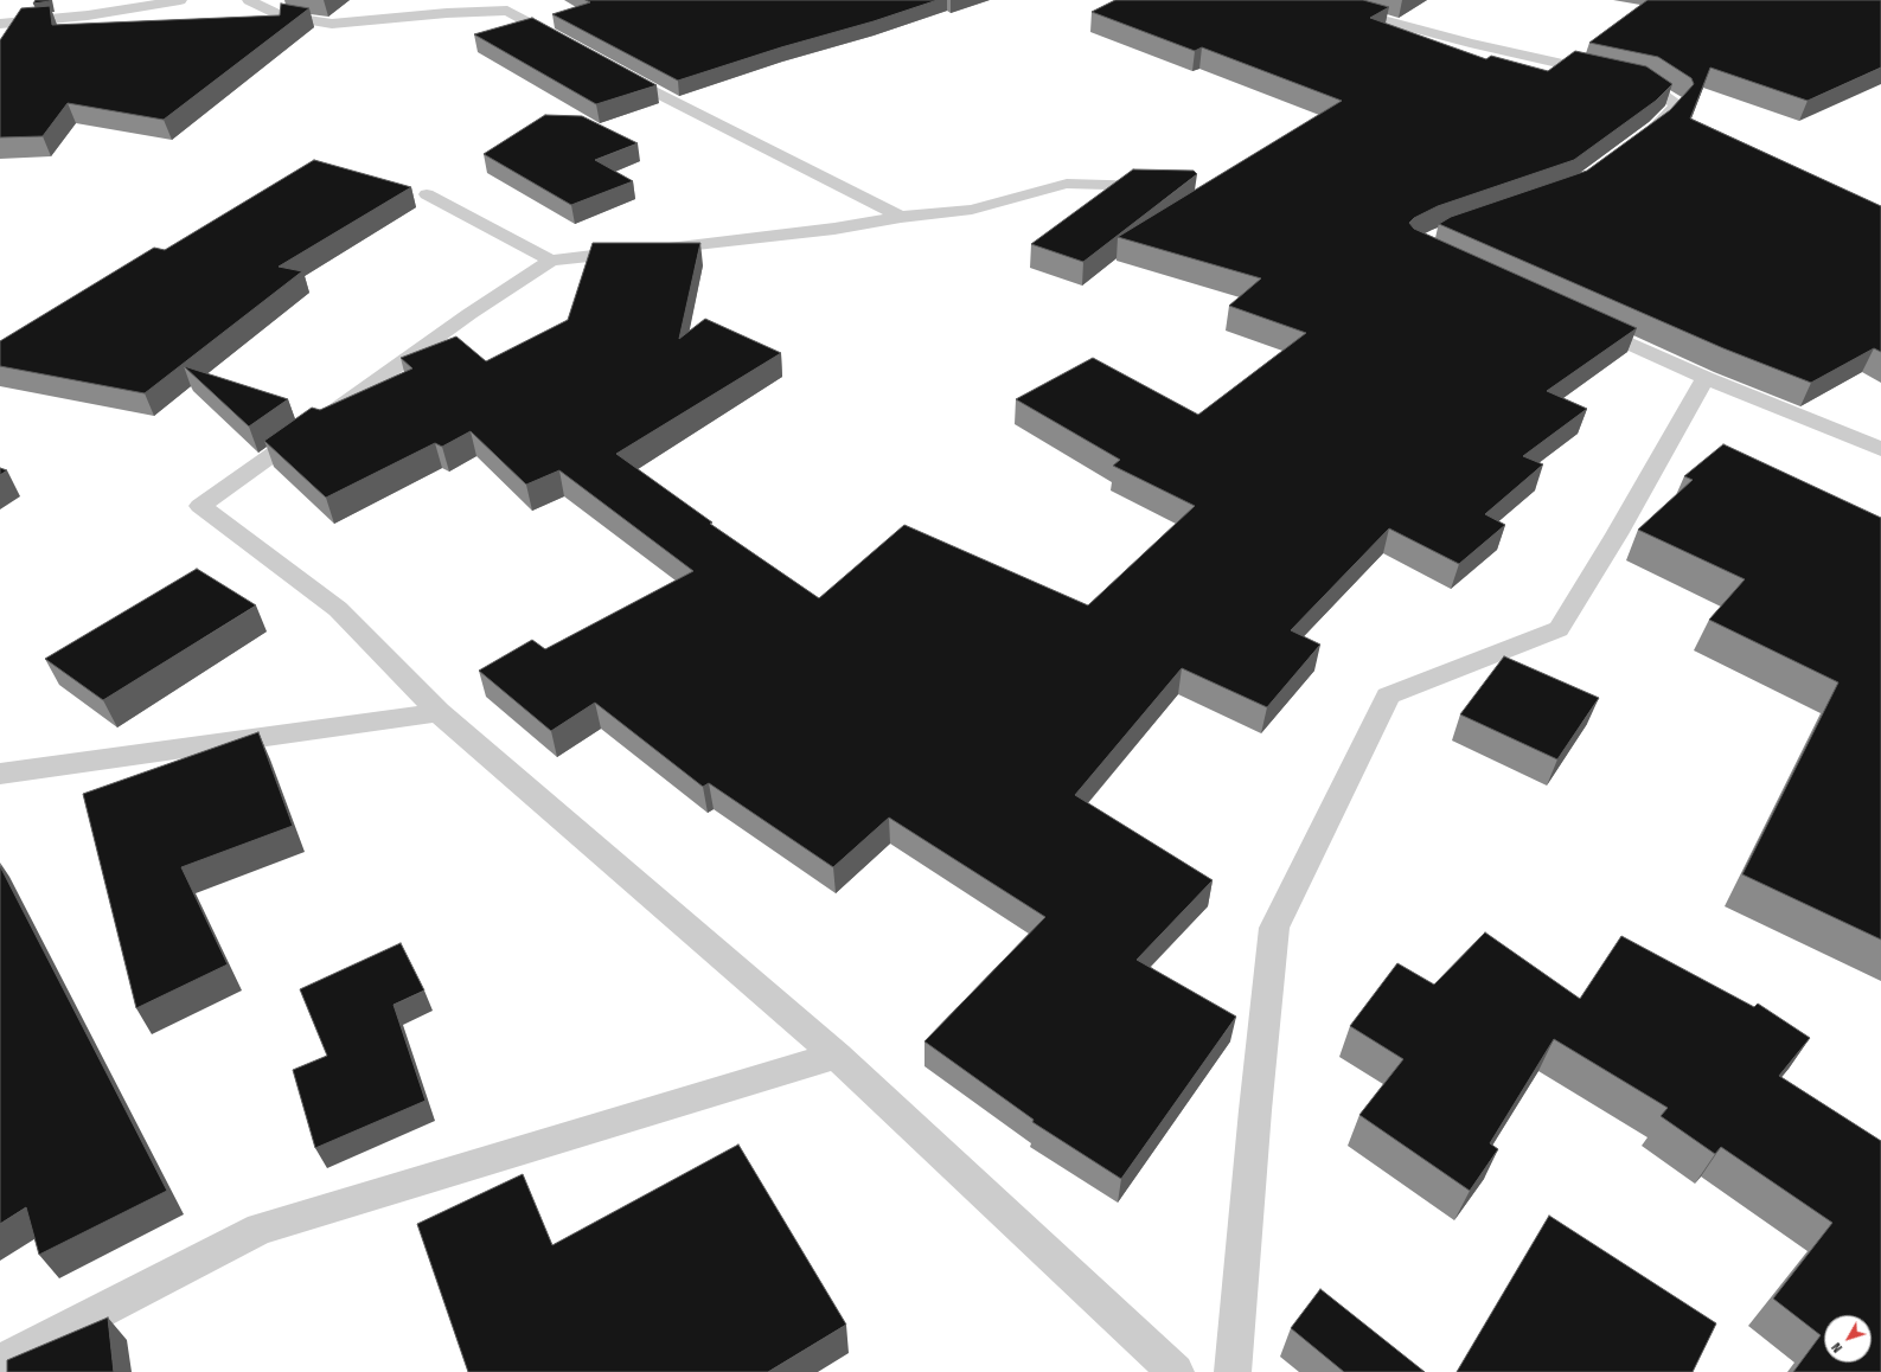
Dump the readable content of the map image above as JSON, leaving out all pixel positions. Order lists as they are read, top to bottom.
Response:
{
  "north": "bottom left"
}
